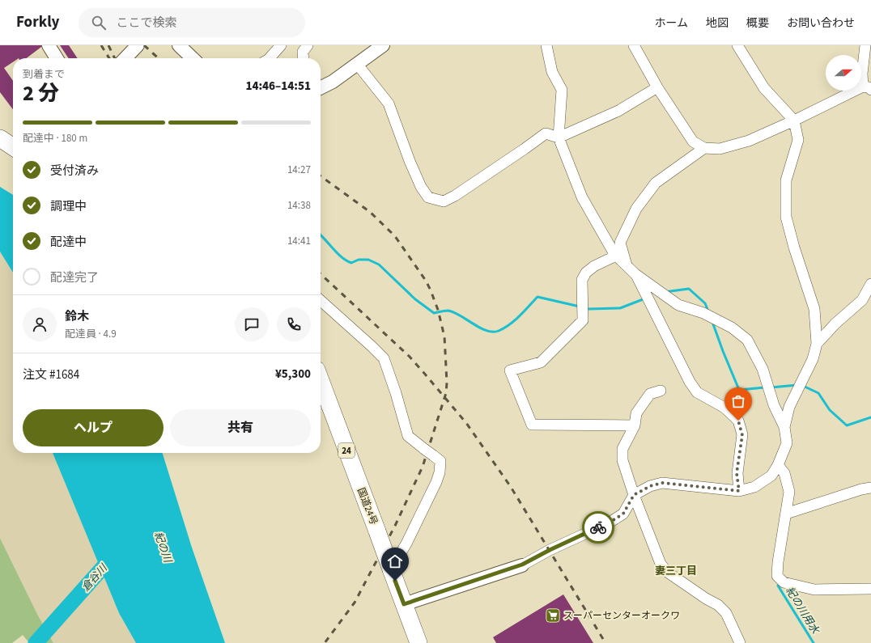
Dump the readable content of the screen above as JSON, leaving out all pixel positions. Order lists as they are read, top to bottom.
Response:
{
  "streets": {
    "highway": ["24", "国道24号"]
  },
  "districts": ["妻三丁目"],
  "water": ["紀の川", "倉谷川", "紀の川用水"],
  "places": {
    "supermarket": ["スーパーセンターオークワ"]
  },
  "north": "right",
  "page": {
    "header": "Forkly",
    "search": "ここで検索",
    "nav": [
      "ホーム",
      "地図",
      "概要",
      "お問い合わせ"
    ],
    "heading": ["2 分", "到着まで", "14:46–14:51"],
    "panel": [
      "鈴木",
      "配達員 · 4.9",
      "注文 #1684",
      "¥5,300"
    ],
    "bar": "配達中 · 180 m",
    "list": [
      ["受付済み", "14:27"],
      ["調理中", "14:38"],
      ["配達中", "14:41"],
      "配達完了"
    ],
    "buttons": ["ヘルプ", "共有"]
  }
}
